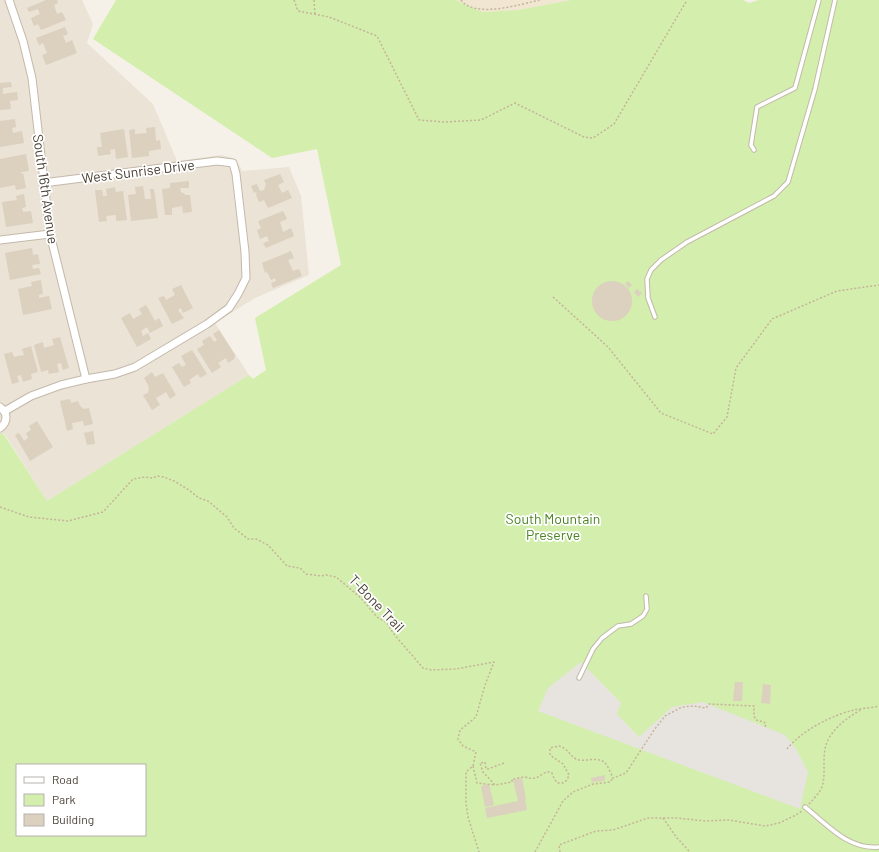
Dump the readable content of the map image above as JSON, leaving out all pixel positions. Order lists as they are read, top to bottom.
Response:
{
  "streets": {
    "street": ["West Sunrise Drive", "South 16th Avenue"],
    "path": ["T-Bone Trail"]
  },
  "crossings": [
    ["West Sunrise Drive", "South 16th Avenue"]
  ],
  "parks": ["South Mountain Preserve"],
  "legend": ["Road", "Park", "Building"]
}
